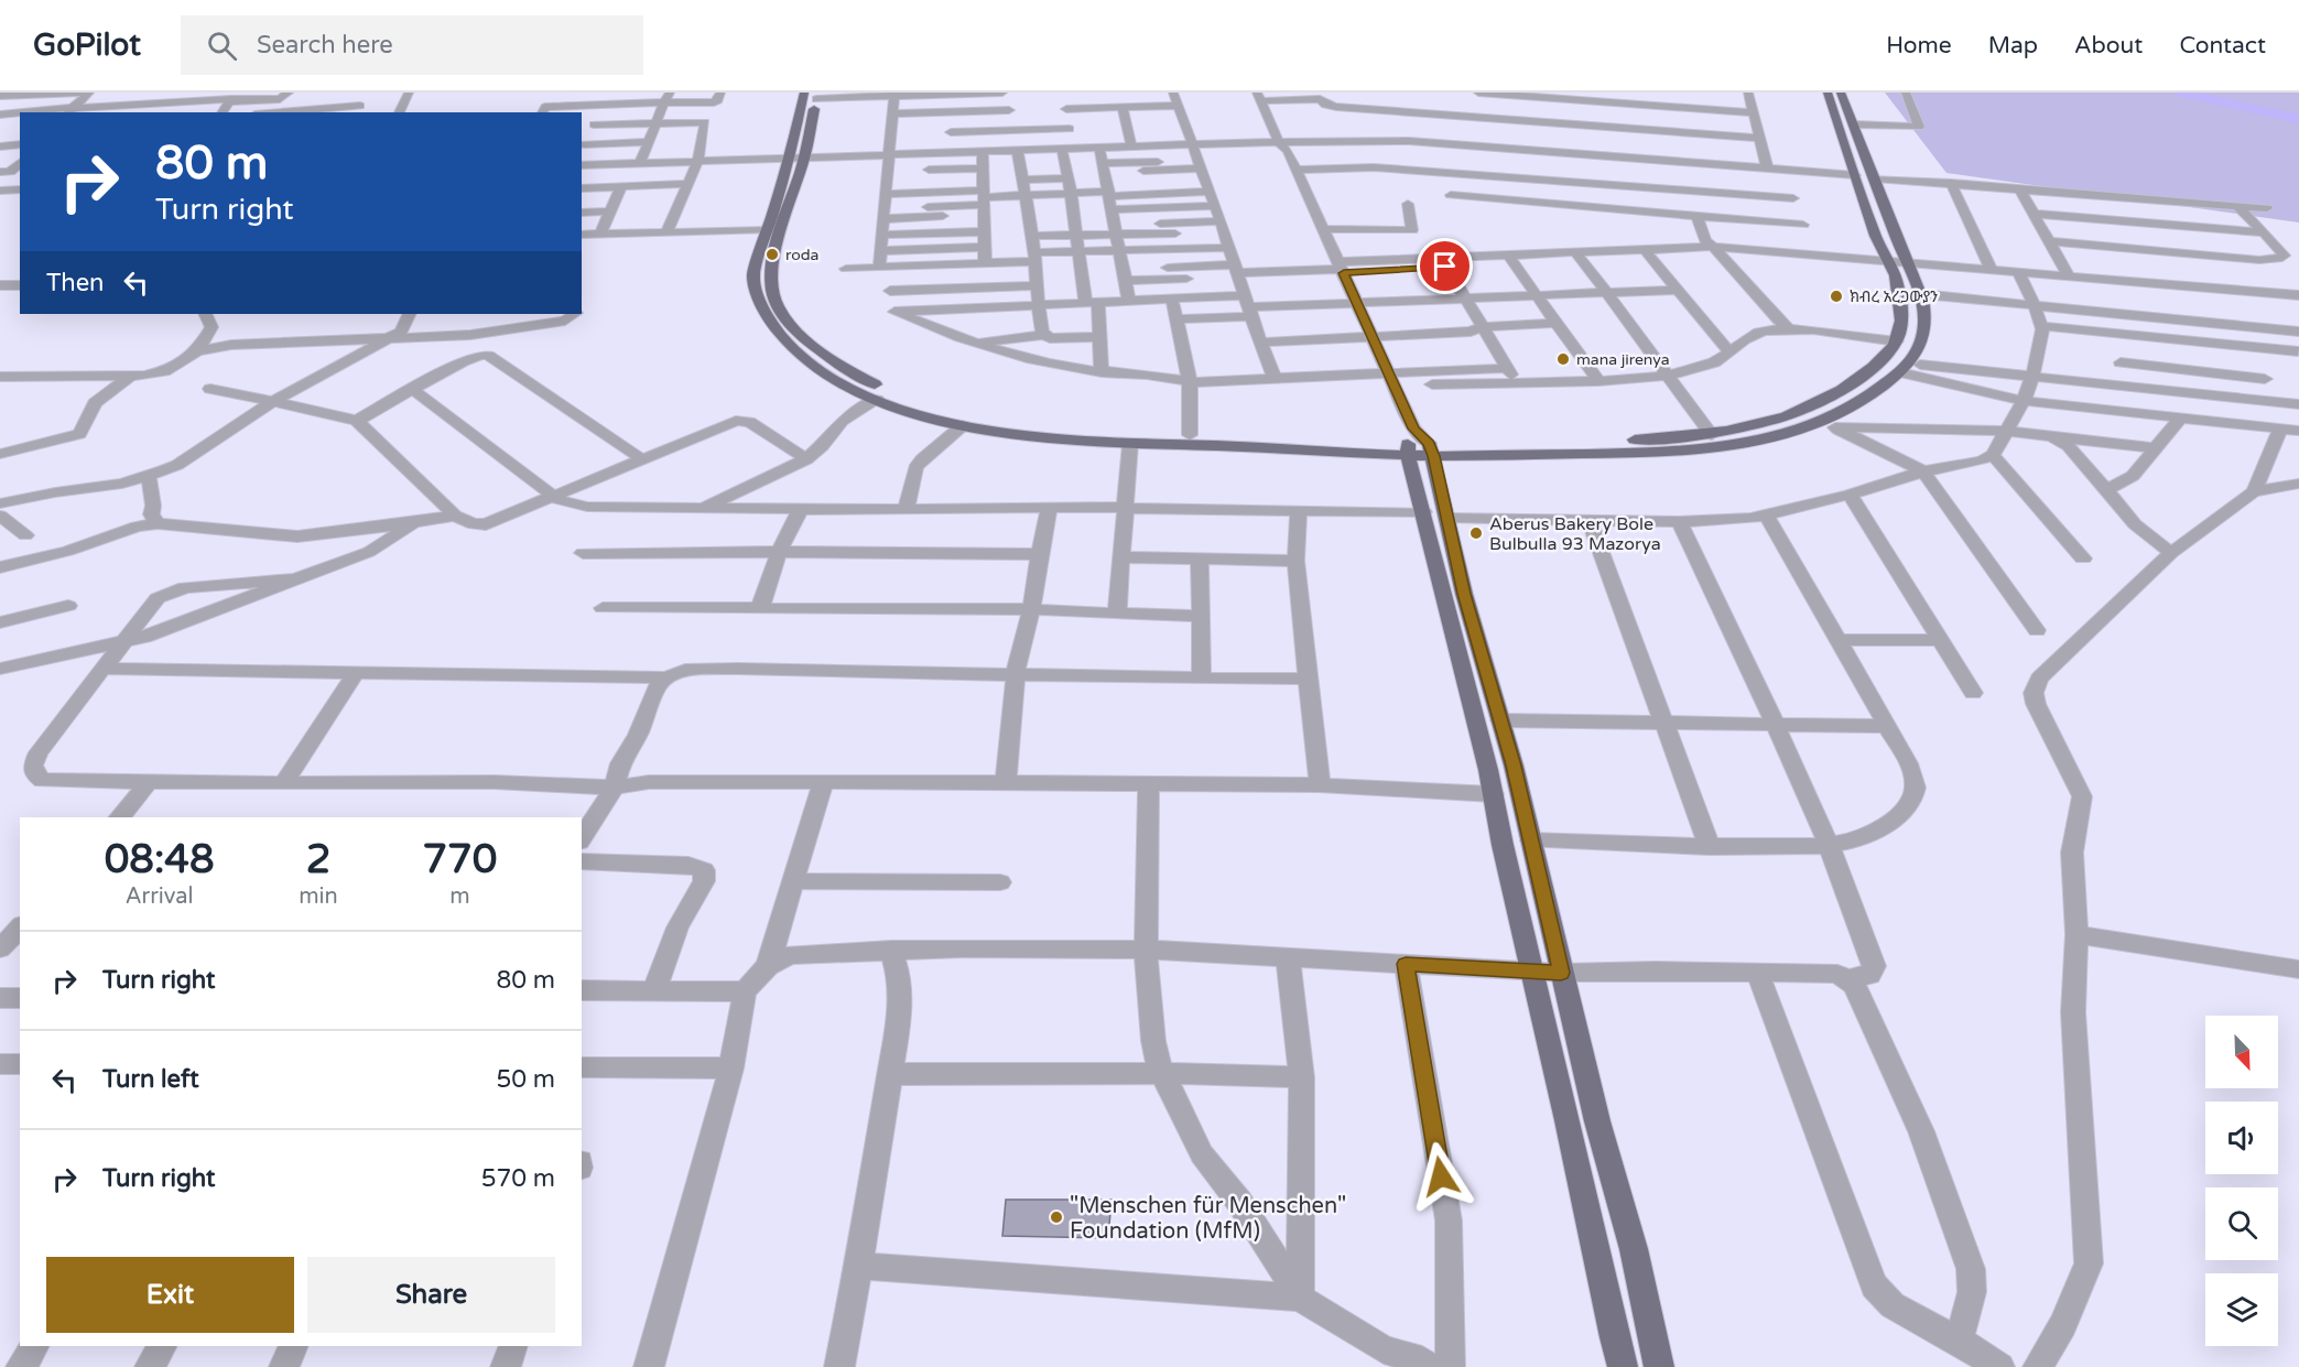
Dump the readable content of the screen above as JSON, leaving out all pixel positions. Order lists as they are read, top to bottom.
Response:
{
  "places": [
    "roda",
    "ክብረ አረጋውያን",
    "mana jirenya",
    "Aberus Bakery Bole Bulbulla 93 Mazorya",
    "\"Menschen für Menschen\" Foundation (MfM)"
  ],
  "north": "bottom right",
  "page": {
    "header": "GoPilot",
    "search": "Search here",
    "nav": [
      "Home",
      "Map",
      "About",
      "Contact"
    ],
    "turn": ["80 m", "Turn right"],
    "then": "Then",
    "eta": [
      "08:48",
      "Arrival",
      "2",
      "min",
      "770",
      "m"
    ],
    "list": [
      {
        "name": "Turn right",
        "value": "80 m"
      },
      {
        "name": "Turn left",
        "value": "50 m"
      },
      {
        "name": "Turn right",
        "value": "570 m"
      }
    ],
    "buttons": ["Exit", "Share"]
  }
}
